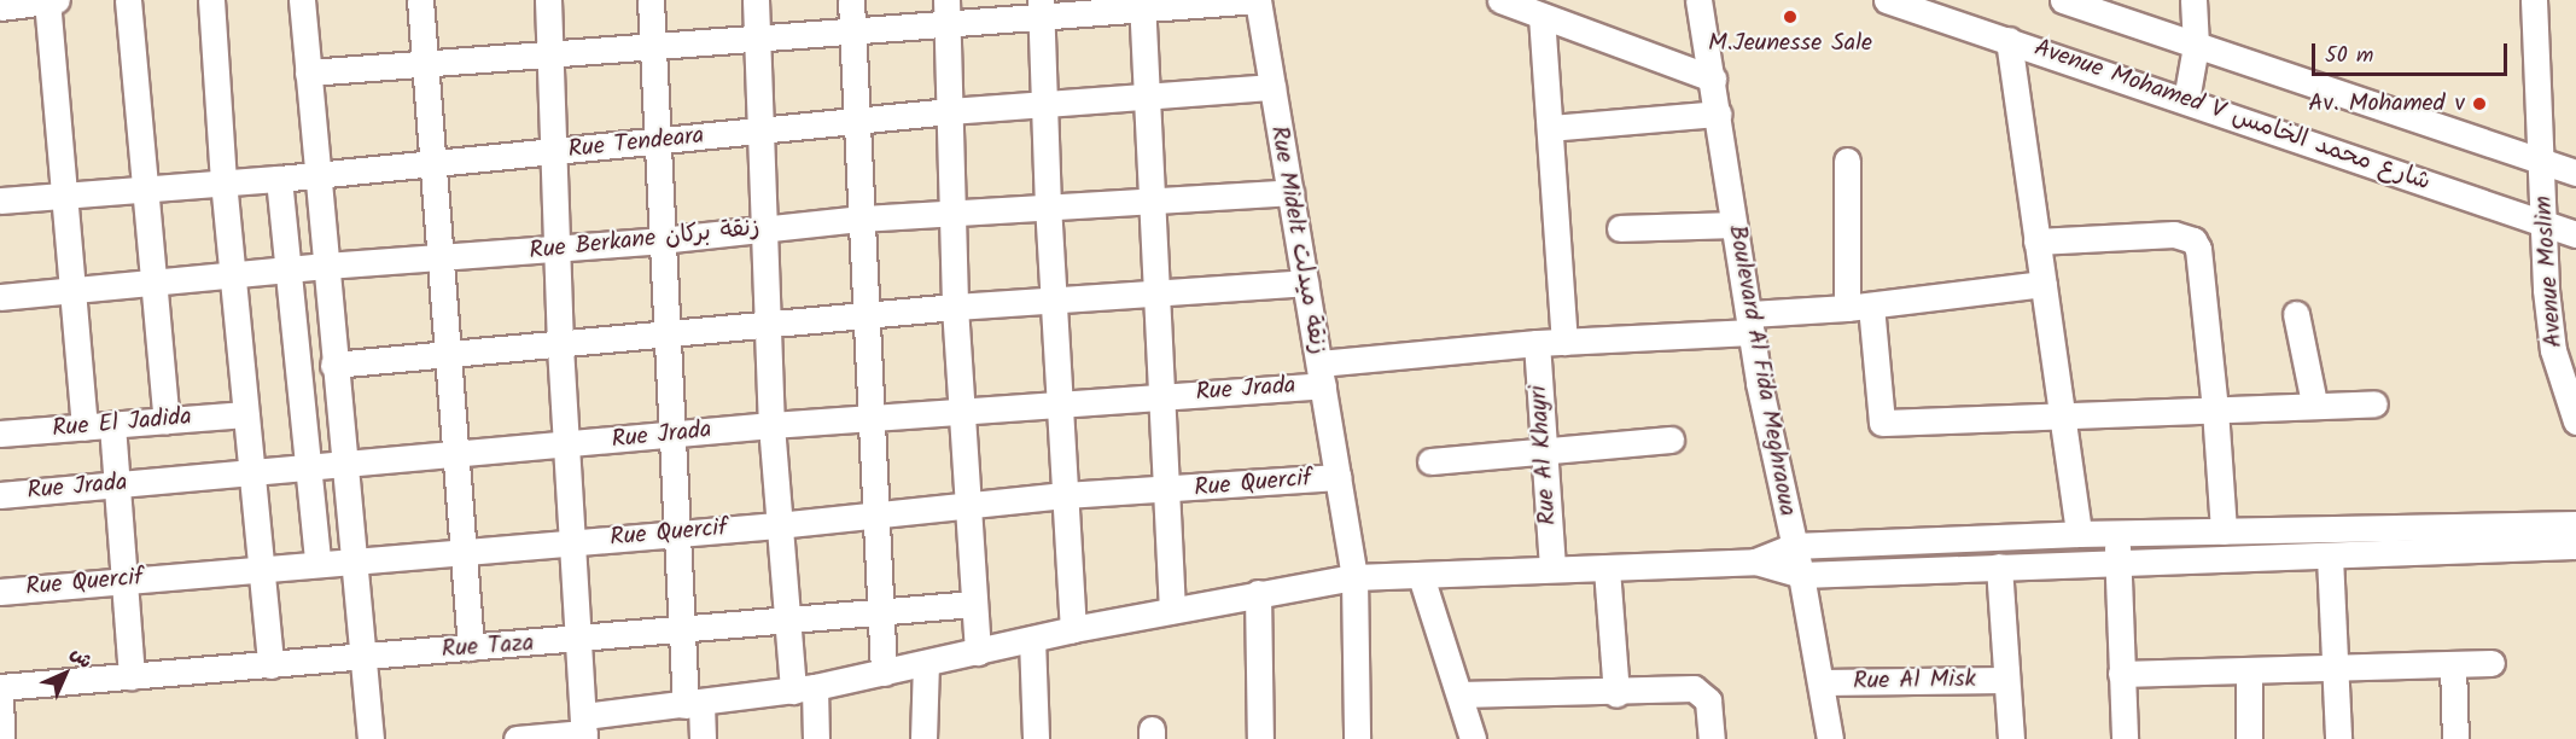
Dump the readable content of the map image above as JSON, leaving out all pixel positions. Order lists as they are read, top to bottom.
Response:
{
  "streets": {
    "street": [
      "Avenue Mohamed V شارع محمد الخامس",
      "Rue Tendeara",
      "Rue Berkane زنقة بركان",
      "Rue Midelt زنقة ميدلت",
      "Avenue Moslim",
      "Boulevard Al Fida Meghraoua",
      "Rue Jrada",
      "Rue El Jadida",
      "Rue Al Khayri",
      "Rue Quercif",
      "Rue Taza",
      "Rue Al Misk"
    ]
  },
  "crossings": [
    ["Avenue Mohamed V شارع محمد الخامس", "Avenue Moslim"],
    ["Rue Tendeara", "Rue Midelt زنقة ميدلت"],
    ["Rue Berkane زنقة بركان", "Rue Midelt زنقة ميدلت"],
    ["Rue Midelt زنقة ميدلت", "Rue Jrada"],
    ["Rue Midelt زنقة ميدلت", "Rue Quercif"],
    ["Boulevard Al Fida Meghraoua", "Rue Jrada"],
    ["Boulevard Al Fida Meghraoua", "Rue Al Misk"],
    ["Rue Jrada", "Rue Al Khayri"]
  ],
  "places": ["M.Jeunesse Sale", "Av. Mohamed v"],
  "scale_bar": "50 m",
  "north": "top right"
}
